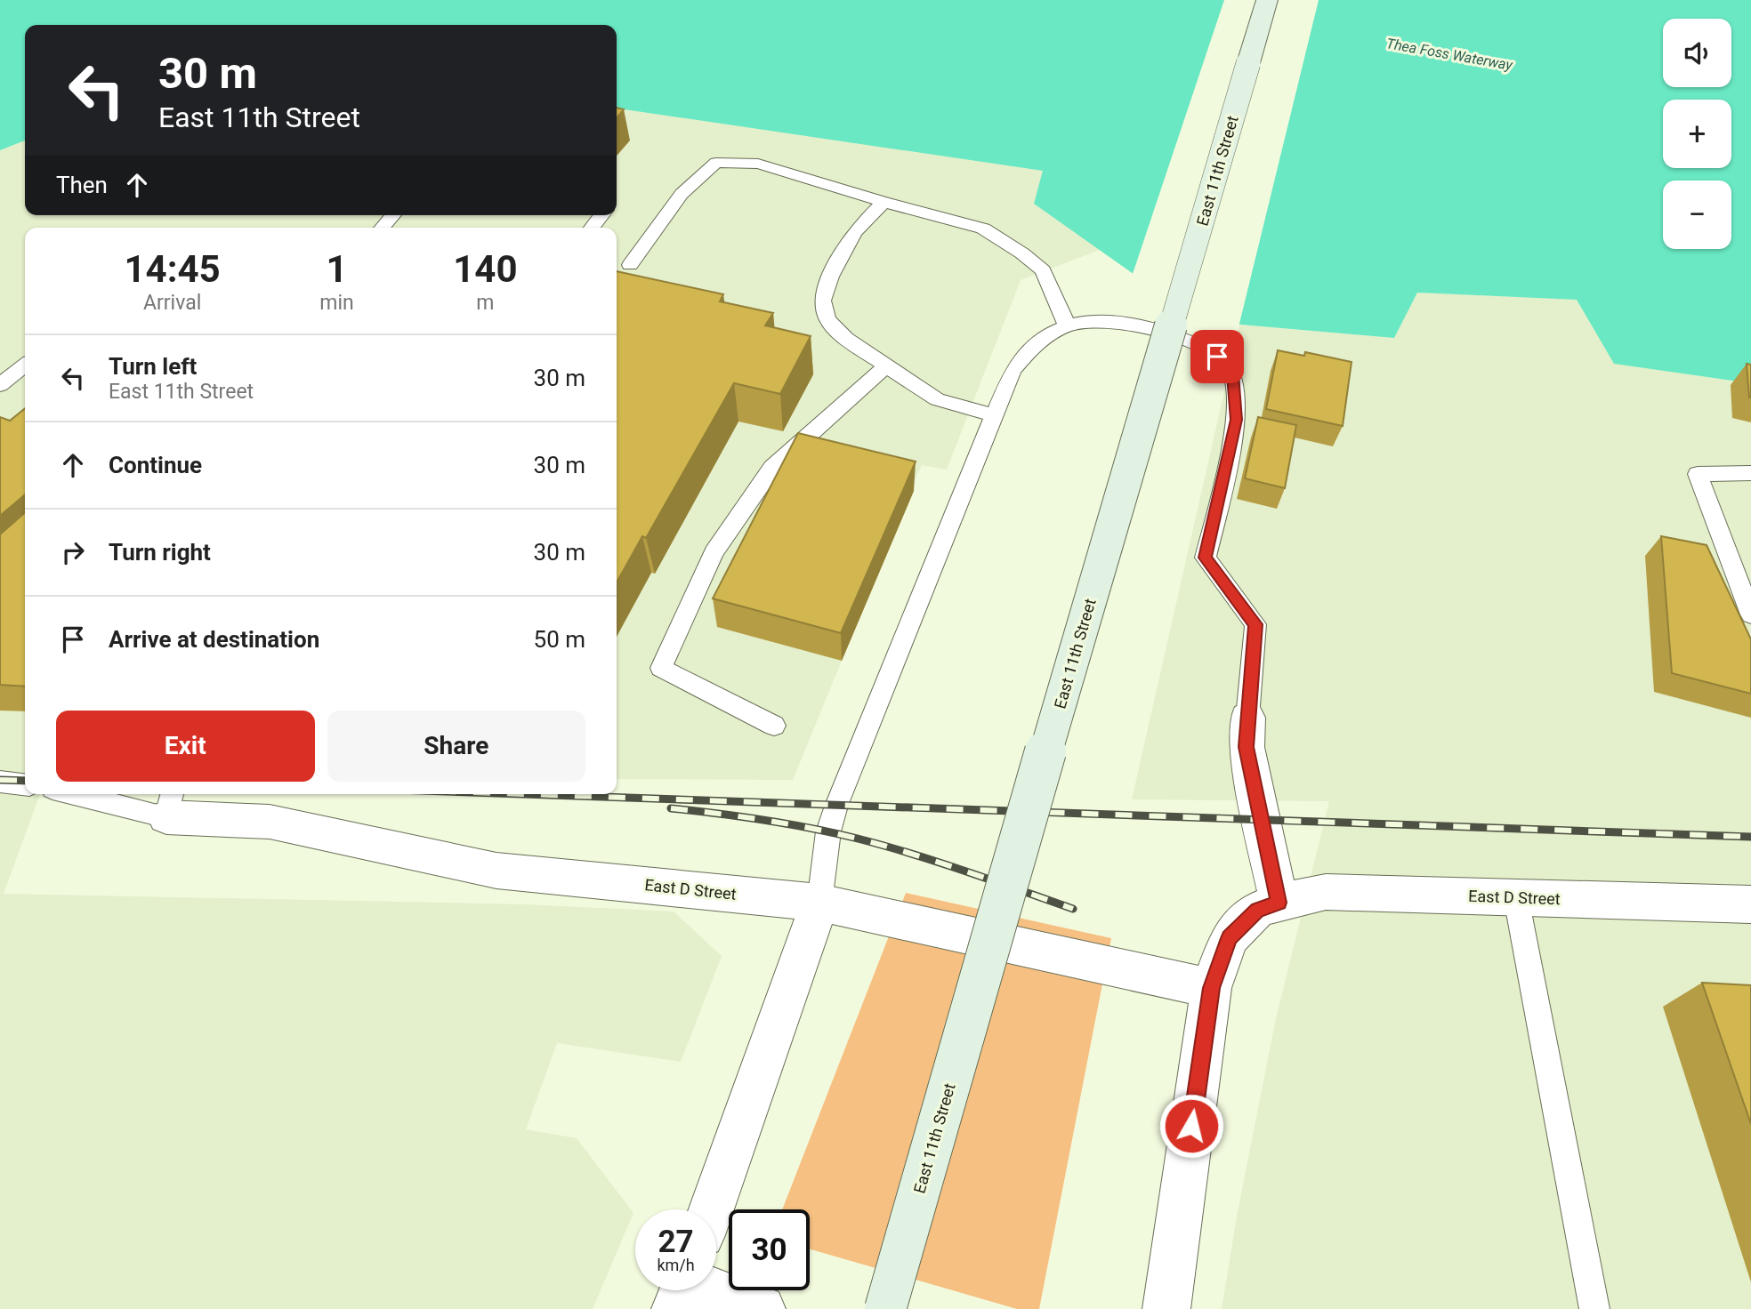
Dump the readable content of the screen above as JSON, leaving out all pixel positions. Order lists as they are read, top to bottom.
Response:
{
  "streets": {
    "street": ["East 11th Street", "East D Street"]
  },
  "water": ["Thea Foss Waterway"],
  "page": {
    "map_buttons": ["+", "−"],
    "turn": ["30 m", "East 11th Street"],
    "then": "Then",
    "eta": [
      "14:45",
      "Arrival",
      "1",
      "min",
      "140",
      "m"
    ],
    "list": [
      {
        "name": "Turn left",
        "note": "East 11th Street",
        "value": "30 m"
      },
      {
        "name": "Continue",
        "value": "30 m"
      },
      {
        "name": "Turn right",
        "value": "30 m"
      },
      {
        "name": "Arrive at destination",
        "value": "50 m"
      }
    ],
    "buttons": ["Exit", "Share"],
    "speed": "27 km/h",
    "limit": "30"
  }
}
